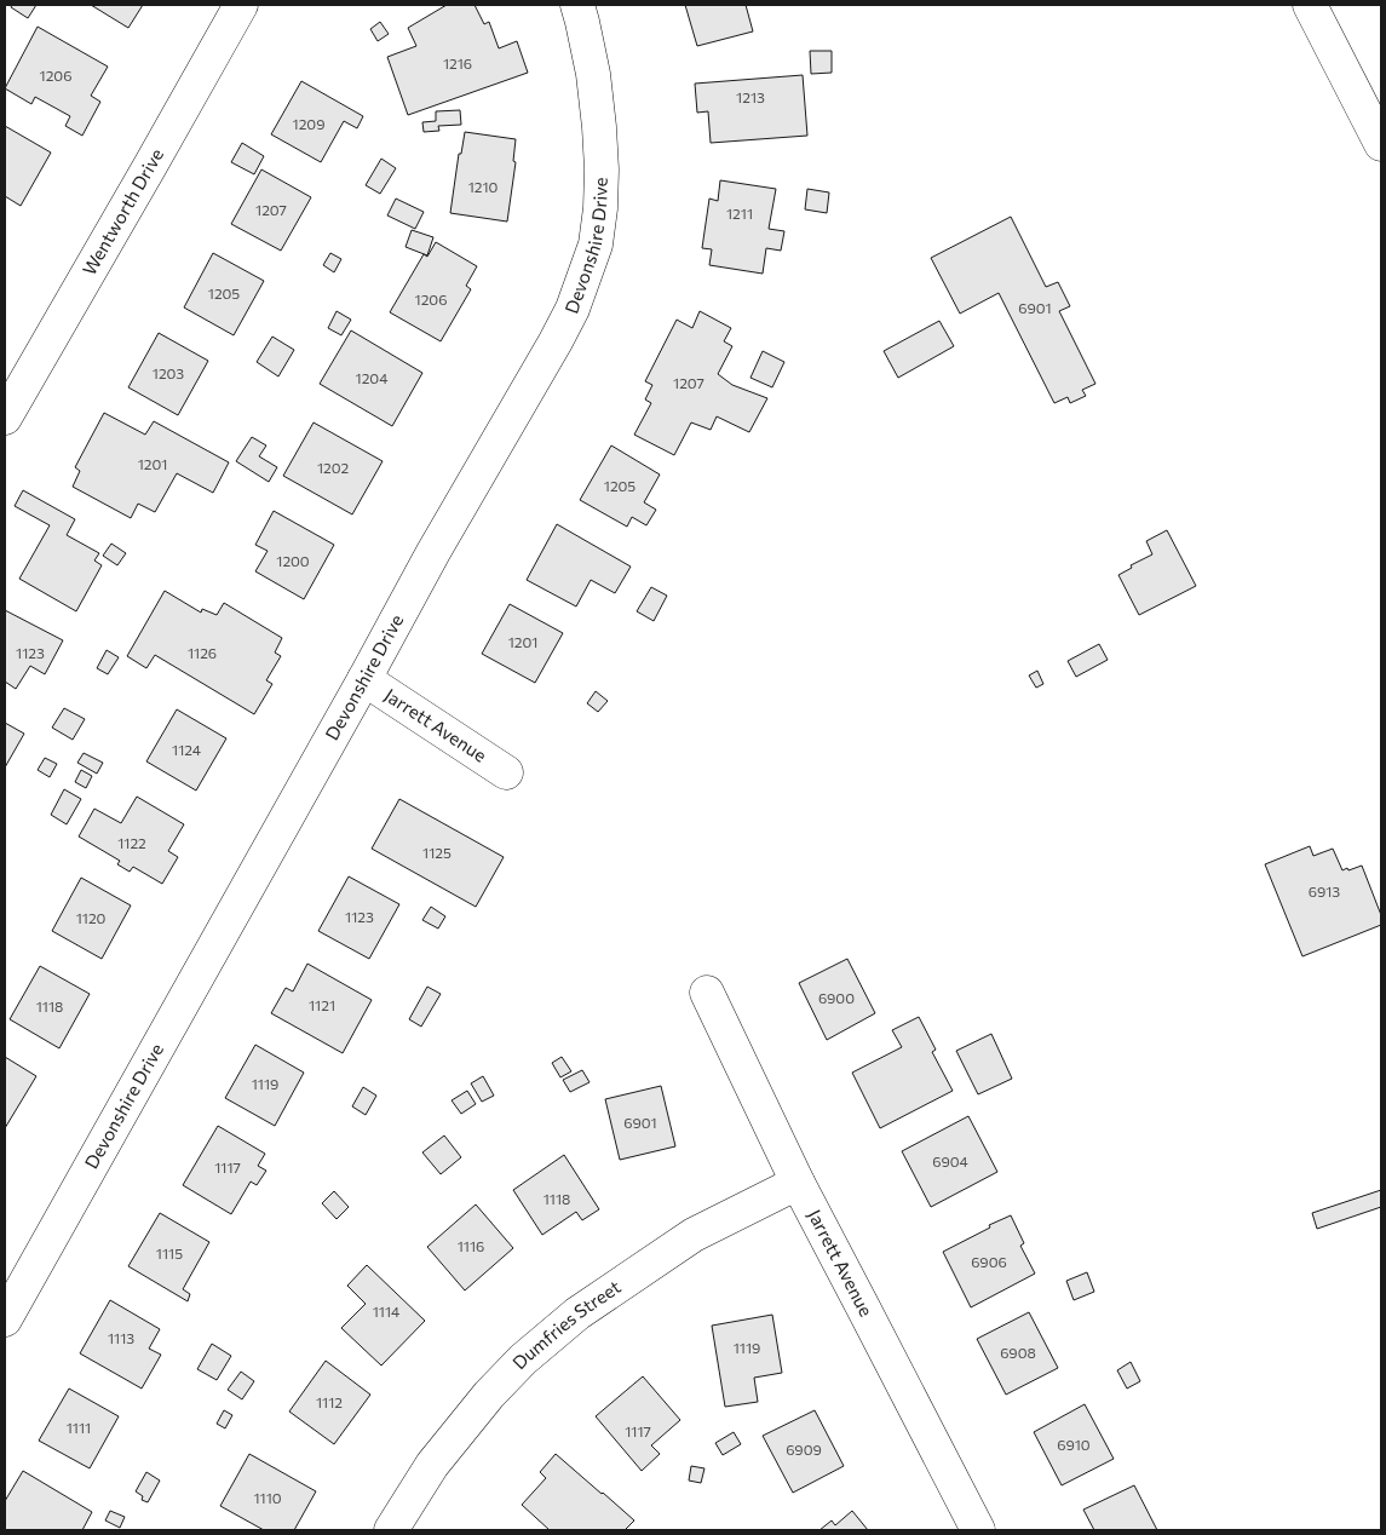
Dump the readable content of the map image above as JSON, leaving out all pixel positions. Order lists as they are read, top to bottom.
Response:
{
  "streets": {
    "street": [
      "Wentworth Drive",
      "Devonshire Drive",
      "Jarrett Avenue",
      "Dumfries Street"
    ]
  },
  "crossings": [
    ["Devonshire Drive", "Jarrett Avenue"],
    ["Jarrett Avenue", "Dumfries Street"]
  ],
  "house_numbers": [
    "1216",
    "1206",
    "1213",
    "1209",
    "1210",
    "1207",
    "1211",
    "1205",
    "1206",
    "6901",
    "1203",
    "1204",
    "1207",
    "1201",
    "1202",
    "1205",
    "1200",
    "1201",
    "1123",
    "1126",
    "1124",
    "1122",
    "1125",
    "6913",
    "1123",
    "1120",
    "6900",
    "1121",
    "1118",
    "1119",
    "6901",
    "6904",
    "1117",
    "1118",
    "1116",
    "1115",
    "6906",
    "1114",
    "1113",
    "1119",
    "6908",
    "1112",
    "1111",
    "1117",
    "6910",
    "6909",
    "1110"
  ]
}
